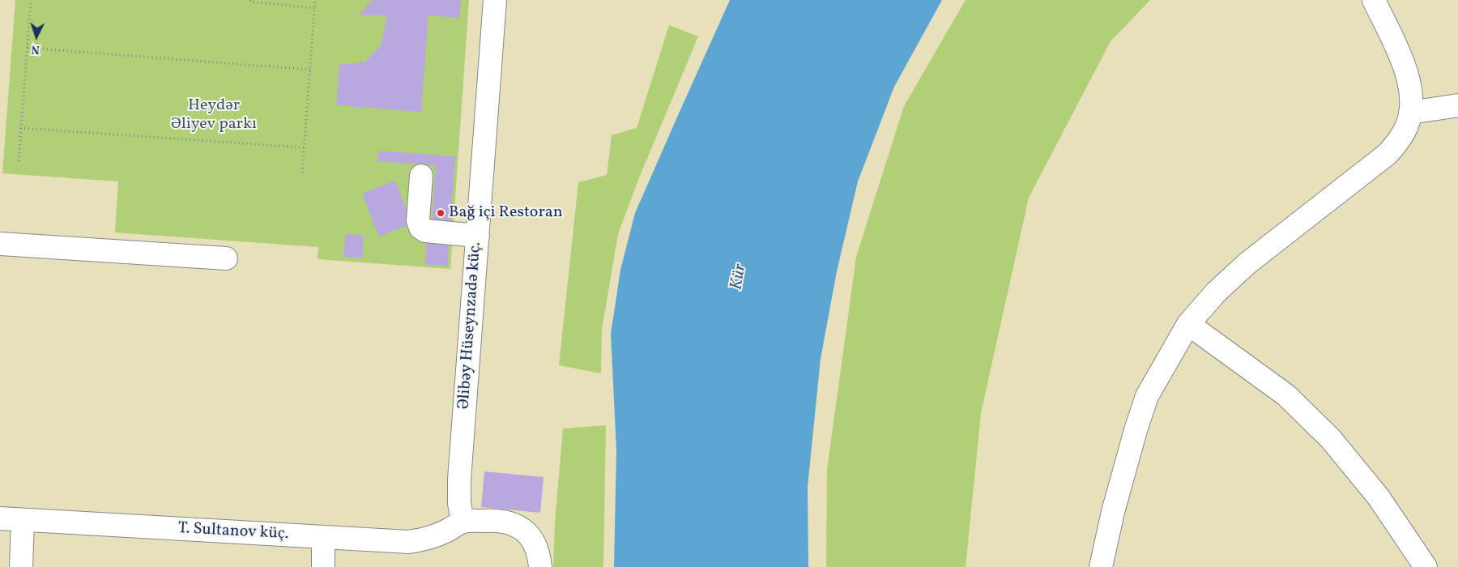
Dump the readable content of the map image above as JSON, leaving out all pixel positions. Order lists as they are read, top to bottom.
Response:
{
  "streets": {
    "street": ["Əlibəy Hüseynzadə küç.", "T. Sultanov küç."]
  },
  "crossings": [
    ["Əlibəy Hüseynzadə küç.", "T. Sultanov küç."]
  ],
  "water": ["Kür"],
  "parks": ["Heydər Əliyev parkı"],
  "places": ["Bağ içi Restoran"],
  "north": "bottom"
}
